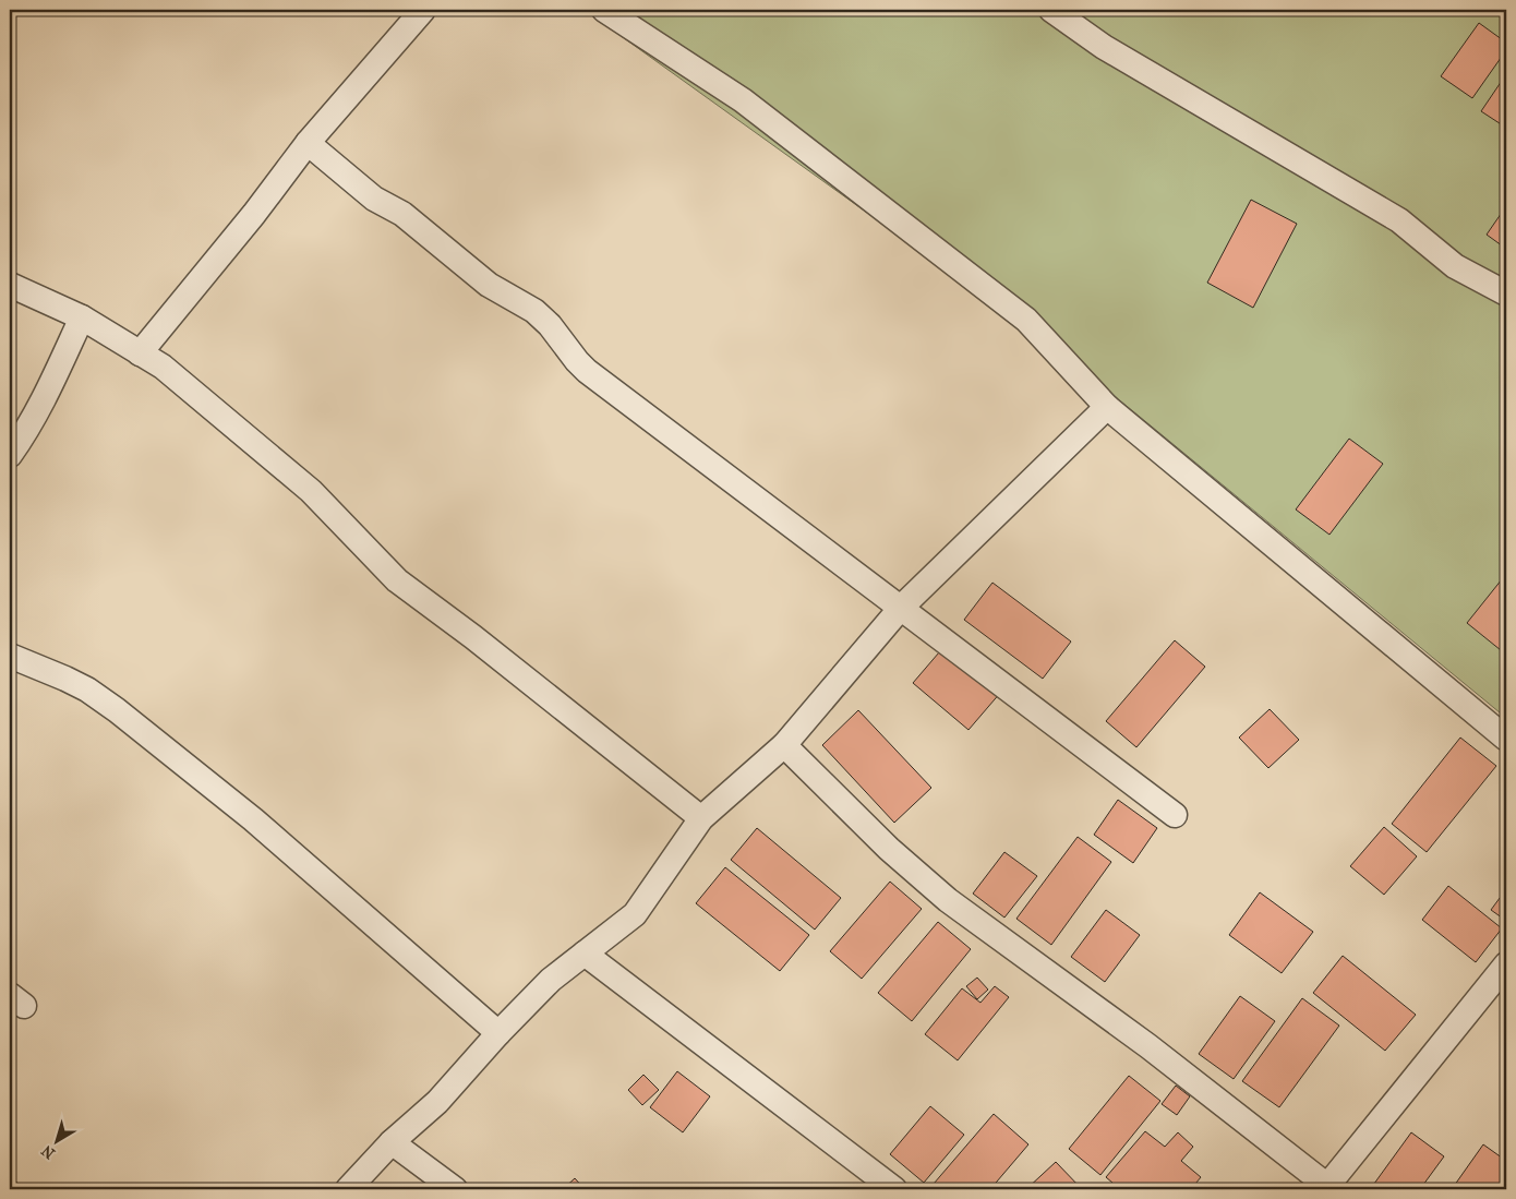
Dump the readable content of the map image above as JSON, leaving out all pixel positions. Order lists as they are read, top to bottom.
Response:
{
  "north": "bottom left"
}
